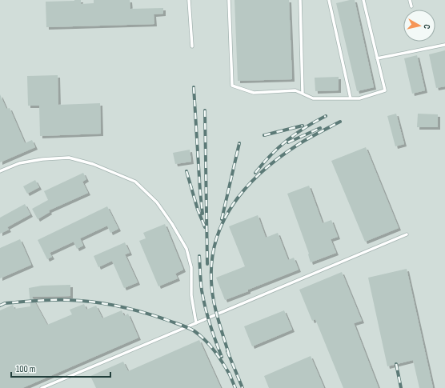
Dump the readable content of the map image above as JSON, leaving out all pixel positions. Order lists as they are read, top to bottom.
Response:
{
  "scale_bar": "100 m",
  "north": "right"
}
